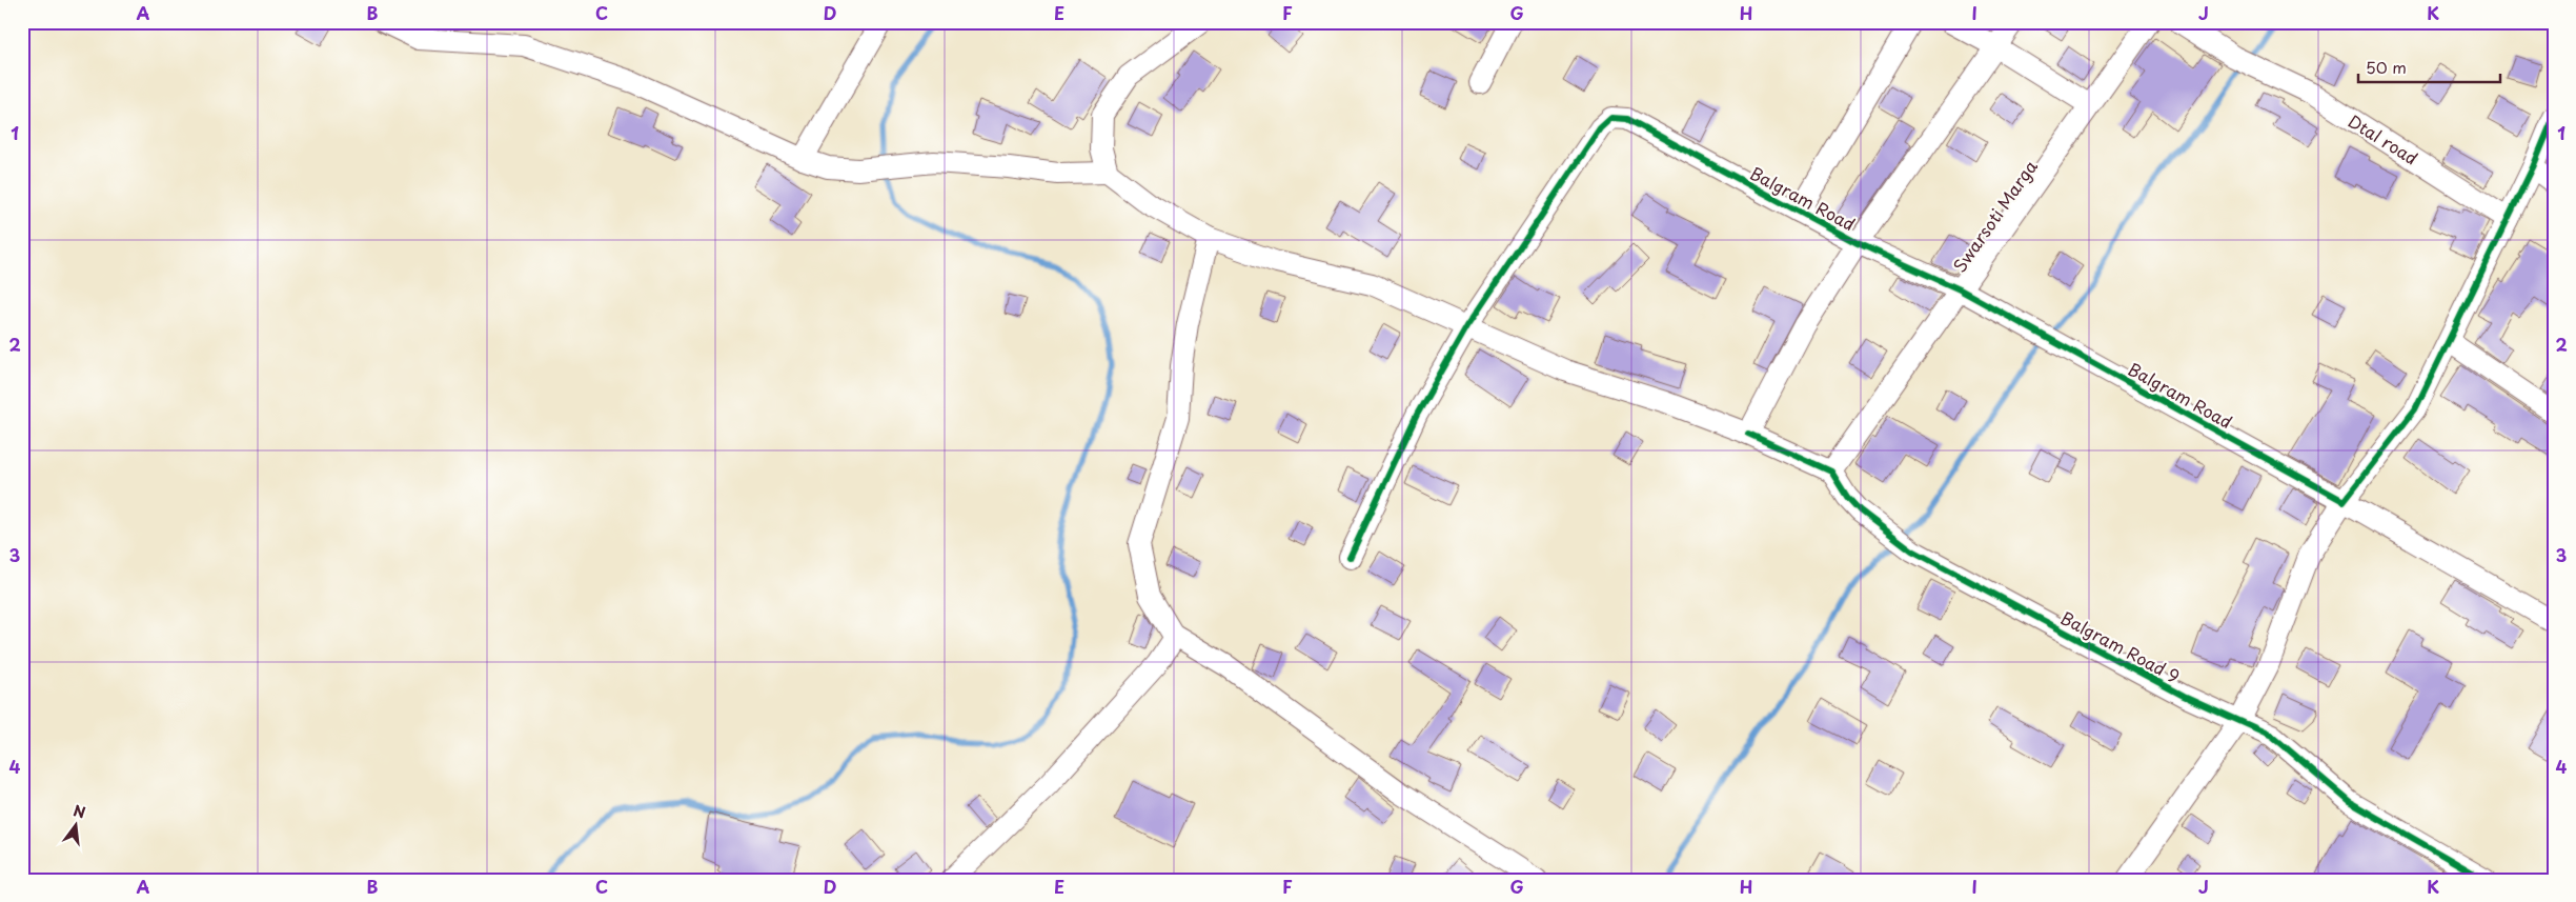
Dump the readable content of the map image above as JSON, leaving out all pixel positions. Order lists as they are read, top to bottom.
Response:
{
  "streets": {
    "street": [
      "Dtal road",
      "Balgram Road",
      "Swarsoti Marga",
      "Balgram Road 9"
    ]
  },
  "crossings": [
    ["Balgram Road", "Swarsoti Marga"],
    ["Swarsoti Marga", "Balgram Road 9"]
  ],
  "scale_bar": "50 m",
  "north": "top",
  "grid": {
    "columns": [
      "A",
      "B",
      "C",
      "D",
      "E",
      "F",
      "G",
      "H",
      "I",
      "J",
      "K"
    ],
    "rows": [
      "1",
      "2",
      "3",
      "4"
    ]
  }
}
